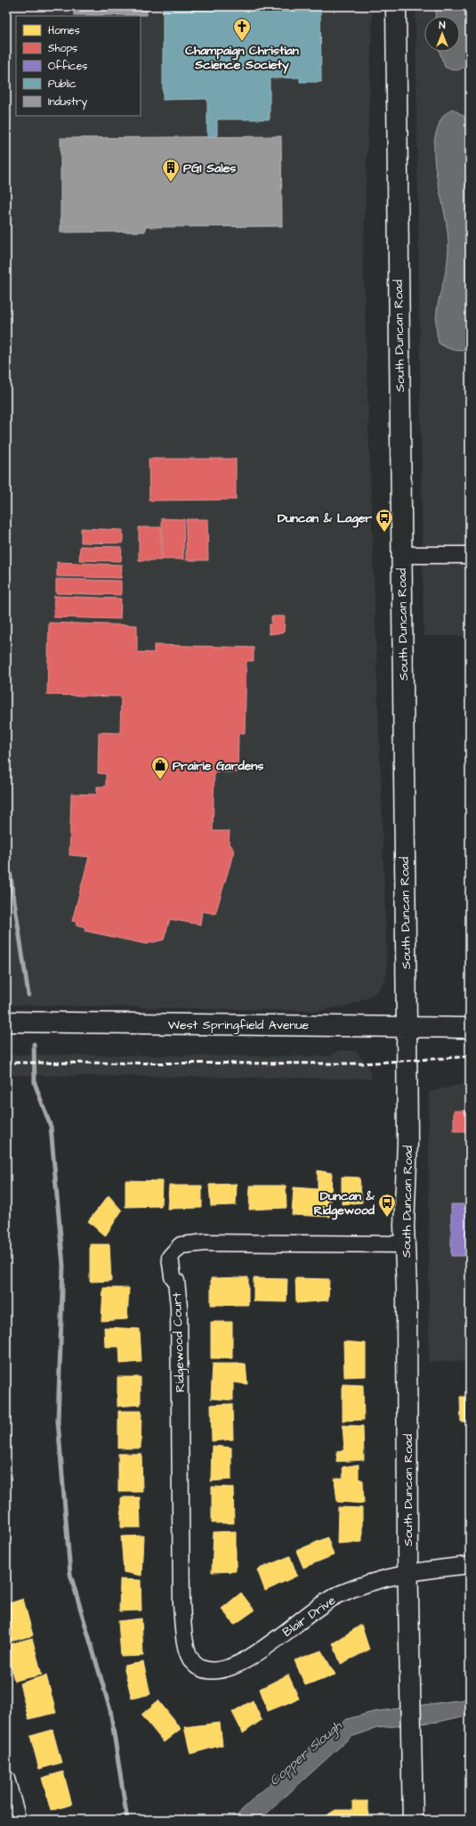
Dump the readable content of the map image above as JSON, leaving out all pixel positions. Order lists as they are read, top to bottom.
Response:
{
  "streets": {
    "main road": ["South Duncan Road", "West Springfield Avenue"],
    "street": ["Ridgewood Court", "Blair Drive"]
  },
  "crossings": [
    ["South Duncan Road", "West Springfield Avenue"],
    ["South Duncan Road", "Ridgewood Court"],
    ["South Duncan Road", "Blair Drive"],
    ["Ridgewood Court", "Blair Drive"]
  ],
  "water": ["Copper Slough"],
  "places": {
    "church": ["Champaign Christian Science Society"],
    "building": ["PGI Sales"],
    "bus stop": ["Duncan & Lager", "Duncan & Ridgewood"],
    "shop": ["Prairie Gardens"]
  },
  "legend": [
    "Homes",
    "Shops",
    "Offices",
    "Public",
    "Industry"
  ],
  "north": "top"
}
